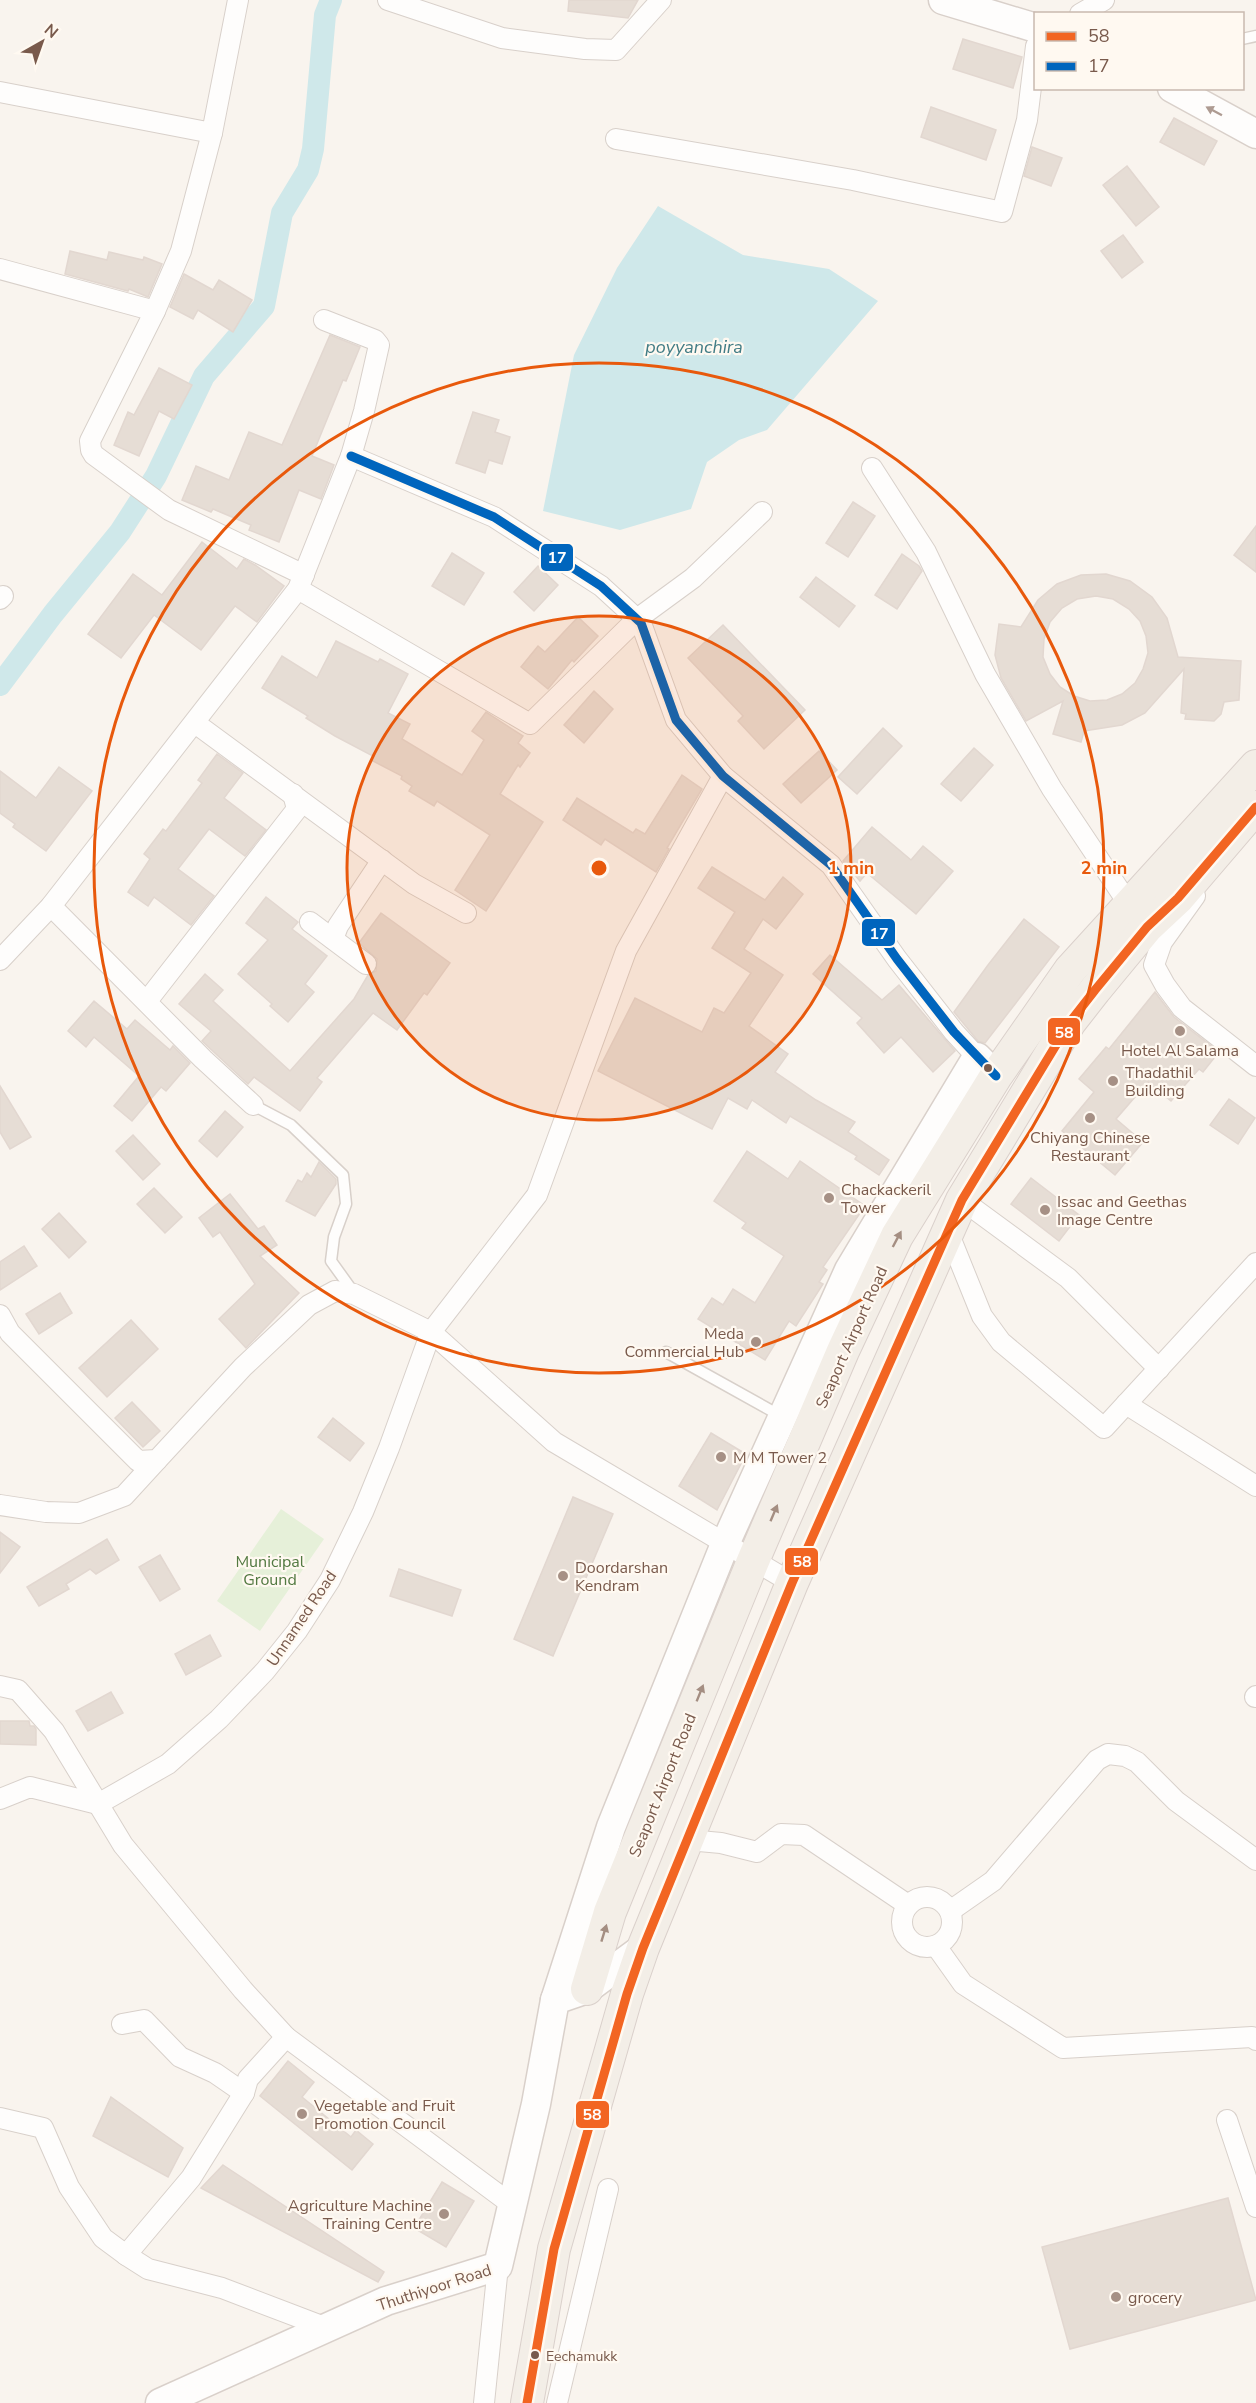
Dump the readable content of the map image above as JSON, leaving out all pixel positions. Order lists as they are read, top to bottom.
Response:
{
  "streets": {
    "main road": ["Seaport Airport Road"],
    "street": ["Unnamed Road", "Thuthiyoor Road"]
  },
  "crossings": [
    ["Seaport Airport Road", "Thuthiyoor Road"]
  ],
  "water": ["poyyanchira"],
  "parks": ["Municipal Ground"],
  "places": [
    "Hotel Al Salama",
    "Thadathil Building",
    "Chiyang Chinese Restaurant",
    "Chackackeril Tower",
    "Issac and Geethas Image Centre",
    "Meda Commercial Hub",
    "M M Tower 2",
    "Doordarshan Kendram",
    "Vegetable and Fruit Promotion Council",
    "Agriculture Machine Training Centre",
    "grocery",
    "Eechamukk"
  ],
  "lines": ["transit line 17", "transit line 58"],
  "legend": ["58", "17"],
  "north": "top right",
  "rings": ["1 min", "2 min"]
}
